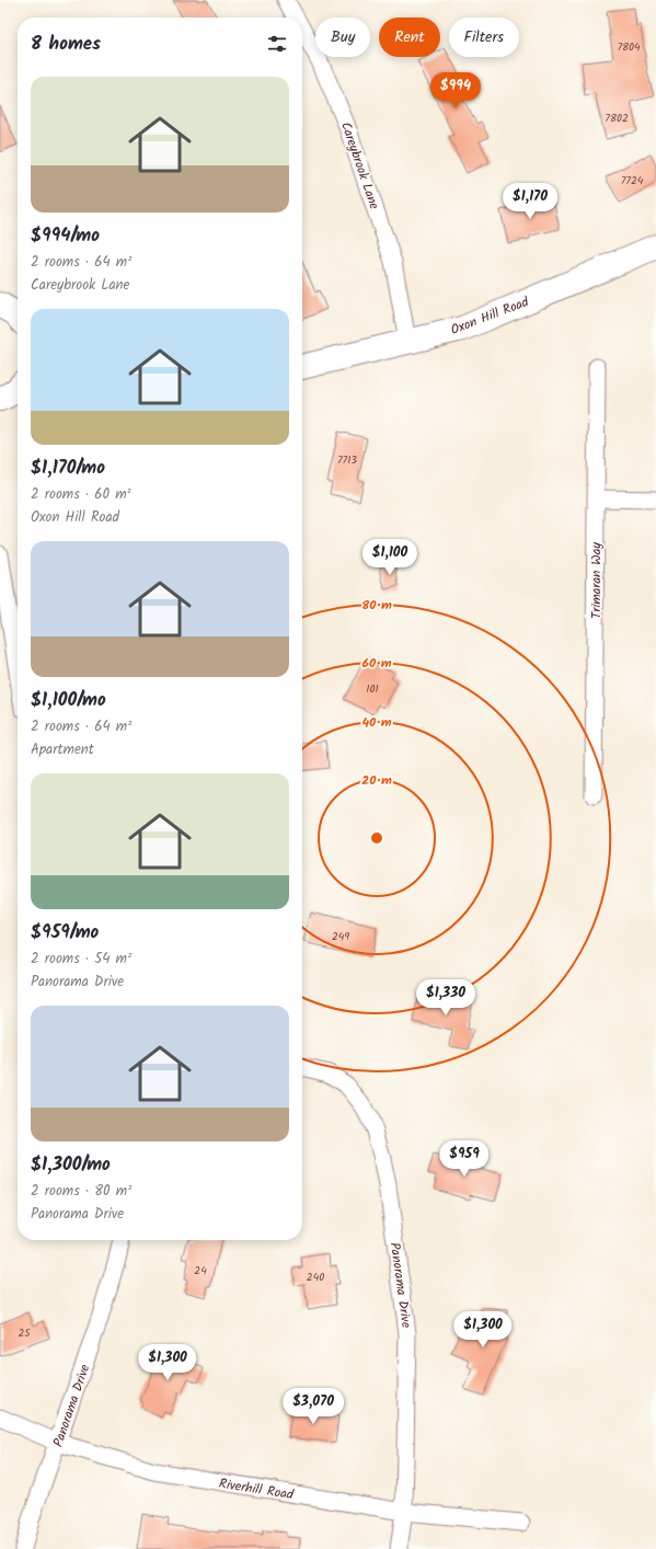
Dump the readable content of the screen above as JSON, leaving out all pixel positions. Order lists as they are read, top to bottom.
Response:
{
  "streets": {
    "main road": ["Oxon Hill Road"],
    "street": [
      "Careybrook Lane",
      "Trimaran Way",
      "Panorama Drive",
      "Riverhill Road"
    ]
  },
  "crossings": [
    ["Careybrook Lane", "Oxon Hill Road"],
    ["Panorama Drive", "Riverhill Road"]
  ],
  "house_numbers": [
    "7804",
    "7802",
    "7724",
    "7713",
    "101",
    "249",
    "24",
    "240",
    "25"
  ],
  "page": {
    "chip": ["Buy", "Rent", "Filters"],
    "heading": "8 homes",
    "list": [
      {
        "name": "$994/mo",
        "note": "2 rooms · 64 m² · Careybrook Lane"
      },
      {
        "name": "$1,170/mo",
        "note": "2 rooms · 60 m² · Oxon Hill Road"
      },
      {
        "name": "$1,100/mo",
        "note": "2 rooms · 64 m² · Apartment"
      },
      {
        "name": "$959/mo",
        "note": "2 rooms · 54 m² · Panorama Drive"
      },
      {
        "name": "$1,300/mo",
        "note": "2 rooms · 80 m² · Panorama Drive"
      }
    ],
    "price": [
      "$994",
      "$1,170",
      "$1,100",
      "$1,330",
      "$959",
      "$1,300",
      "$1,300",
      "$3,070"
    ]
  },
  "rings": [
    "80 m",
    "60 m",
    "40 m",
    "20 m"
  ]
}
